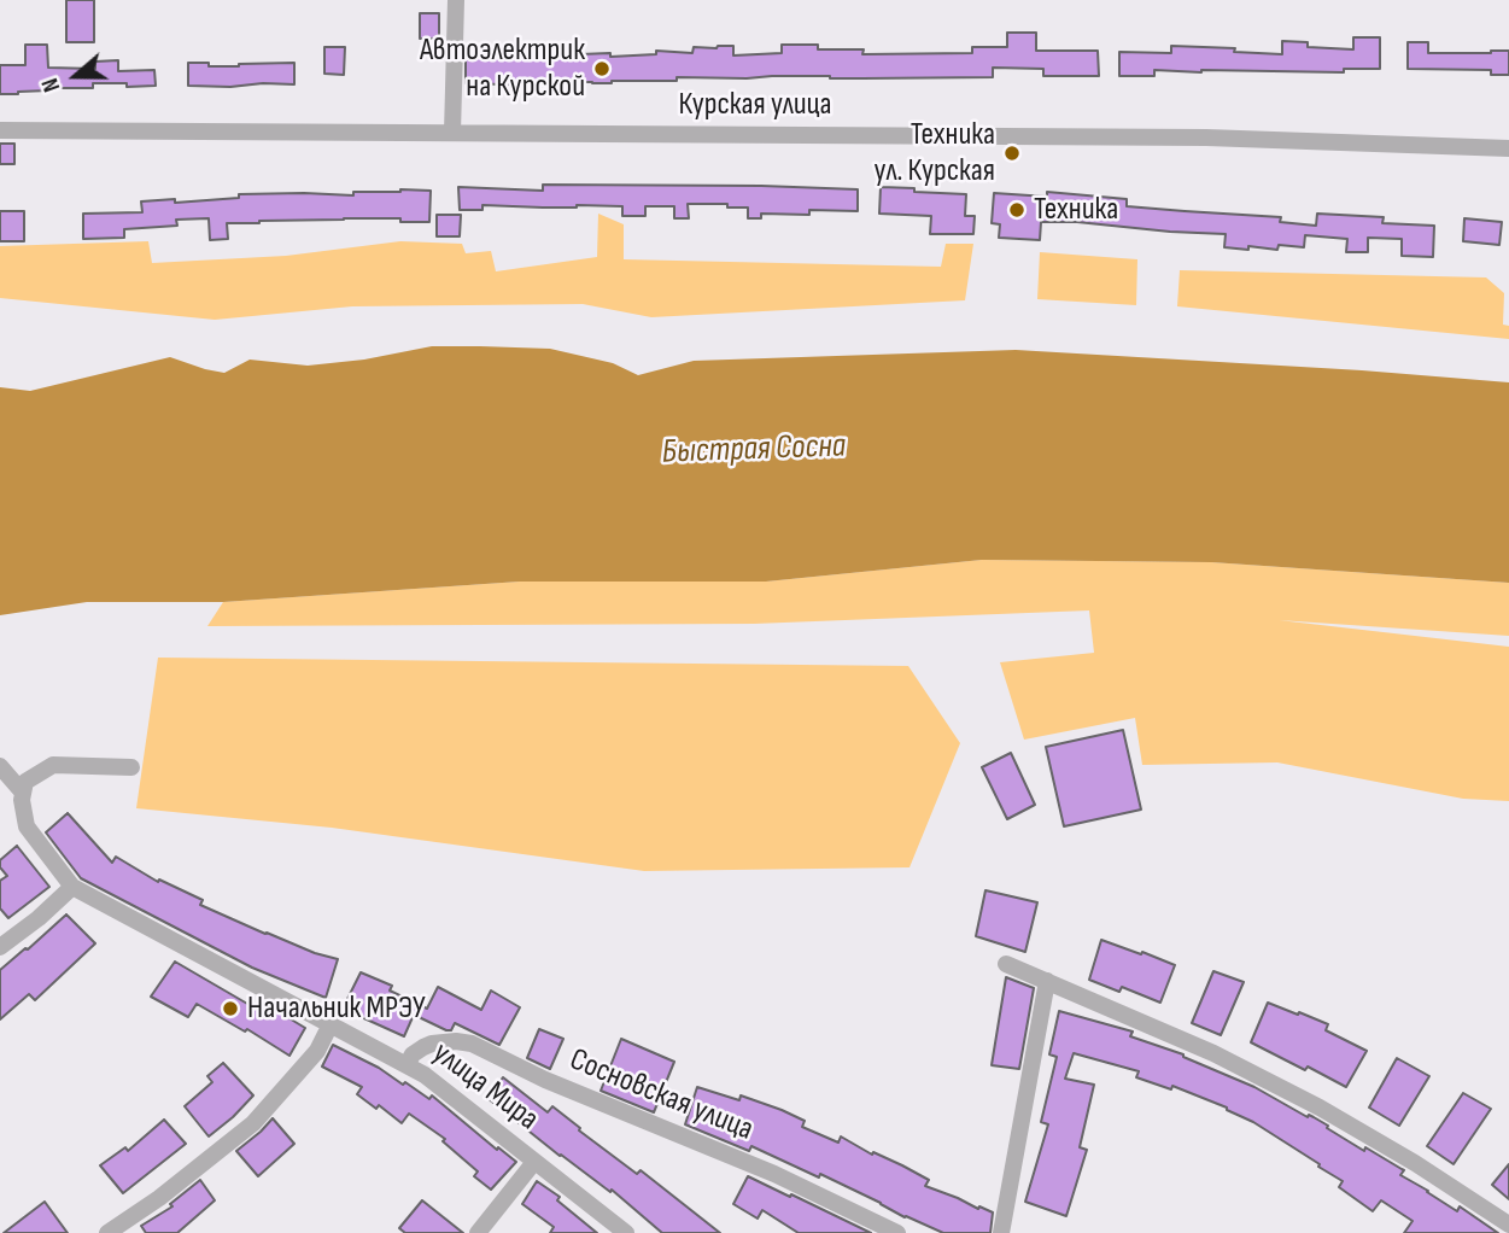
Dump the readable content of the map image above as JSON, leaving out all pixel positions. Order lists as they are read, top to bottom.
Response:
{
  "streets": {
    "street": ["Курская улица", "улица Мира", "Сосновская улица"]
  },
  "crossings": [
    ["улица Мира", "Сосновская улица"]
  ],
  "water": ["Быстрая Сосна"],
  "places": [
    "Автоэлектрик на Курской",
    "Техника ул. Курская",
    "Техника",
    "Начальник МРЭУ"
  ],
  "north": "left"
}
